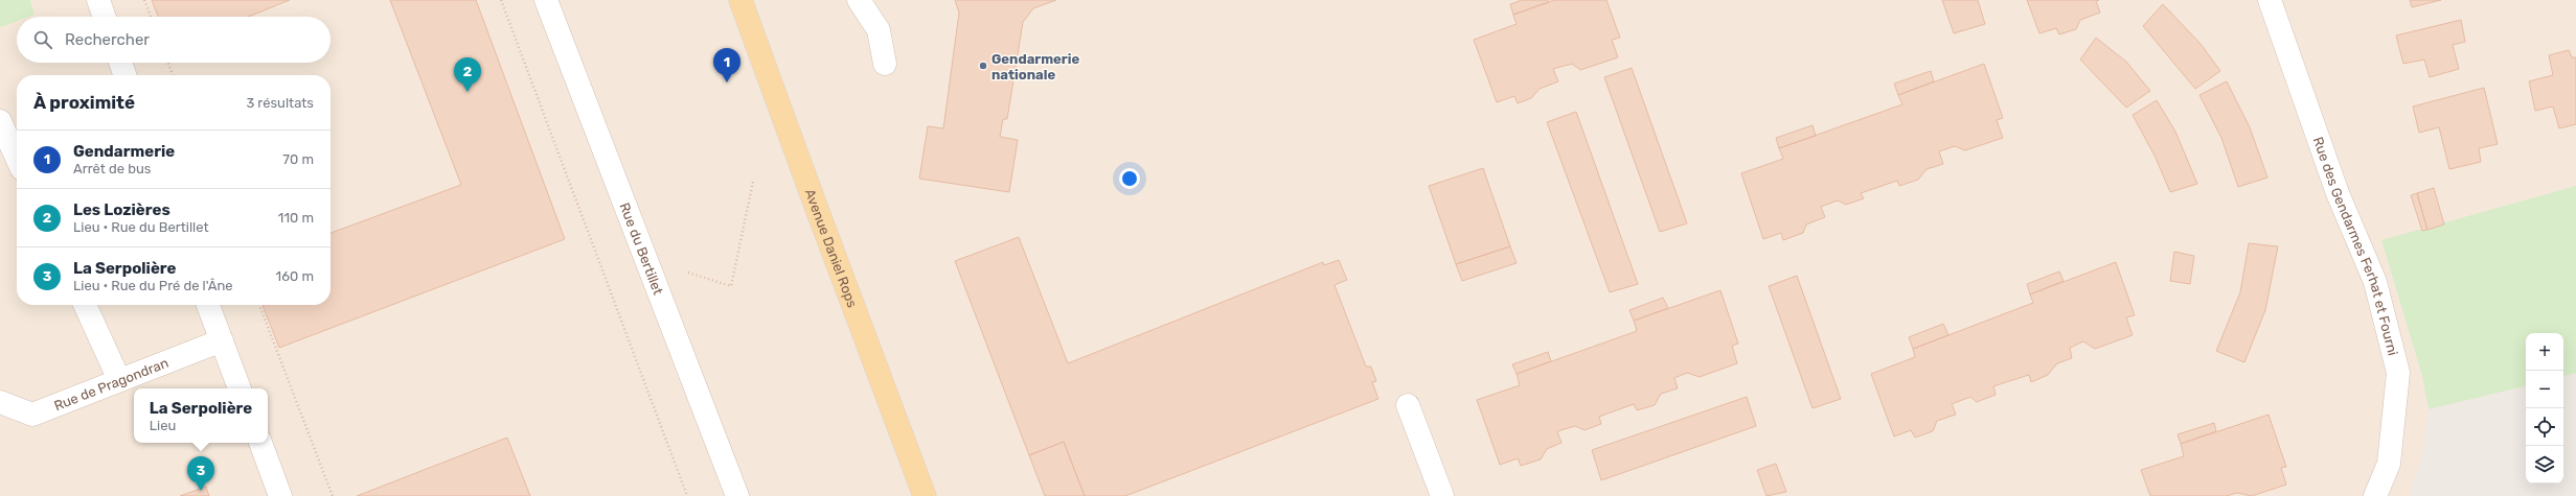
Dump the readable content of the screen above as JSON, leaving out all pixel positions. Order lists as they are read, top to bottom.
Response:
{
  "streets": {
    "main road": ["Avenue Daniel Rops"],
    "street": ["Rue des Gendarmes Ferhat et Fourni", "Rue du Bertillet", "Rue de Pragondran"]
  },
  "places": ["Gendarmerie nationale"],
  "page": {
    "search": "Rechercher",
    "pins": ["1", "2", "3"],
    "heading": ["À proximité", "3 résultats"],
    "list": [
      {
        "mark": "1",
        "name": "Gendarmerie",
        "note": "Arrêt de bus",
        "value": "70 m"
      },
      {
        "mark": "2",
        "name": "Les Lozières",
        "note": "Lieu · Rue du Bertillet",
        "value": "110 m"
      },
      {
        "mark": "3",
        "name": "La Serpolière",
        "note": "Lieu · Rue du Pré de l'Âne",
        "value": "160 m"
      }
    ],
    "map_buttons": ["+", "−"],
    "popup": ["La Serpolière", "Lieu"]
  }
}
